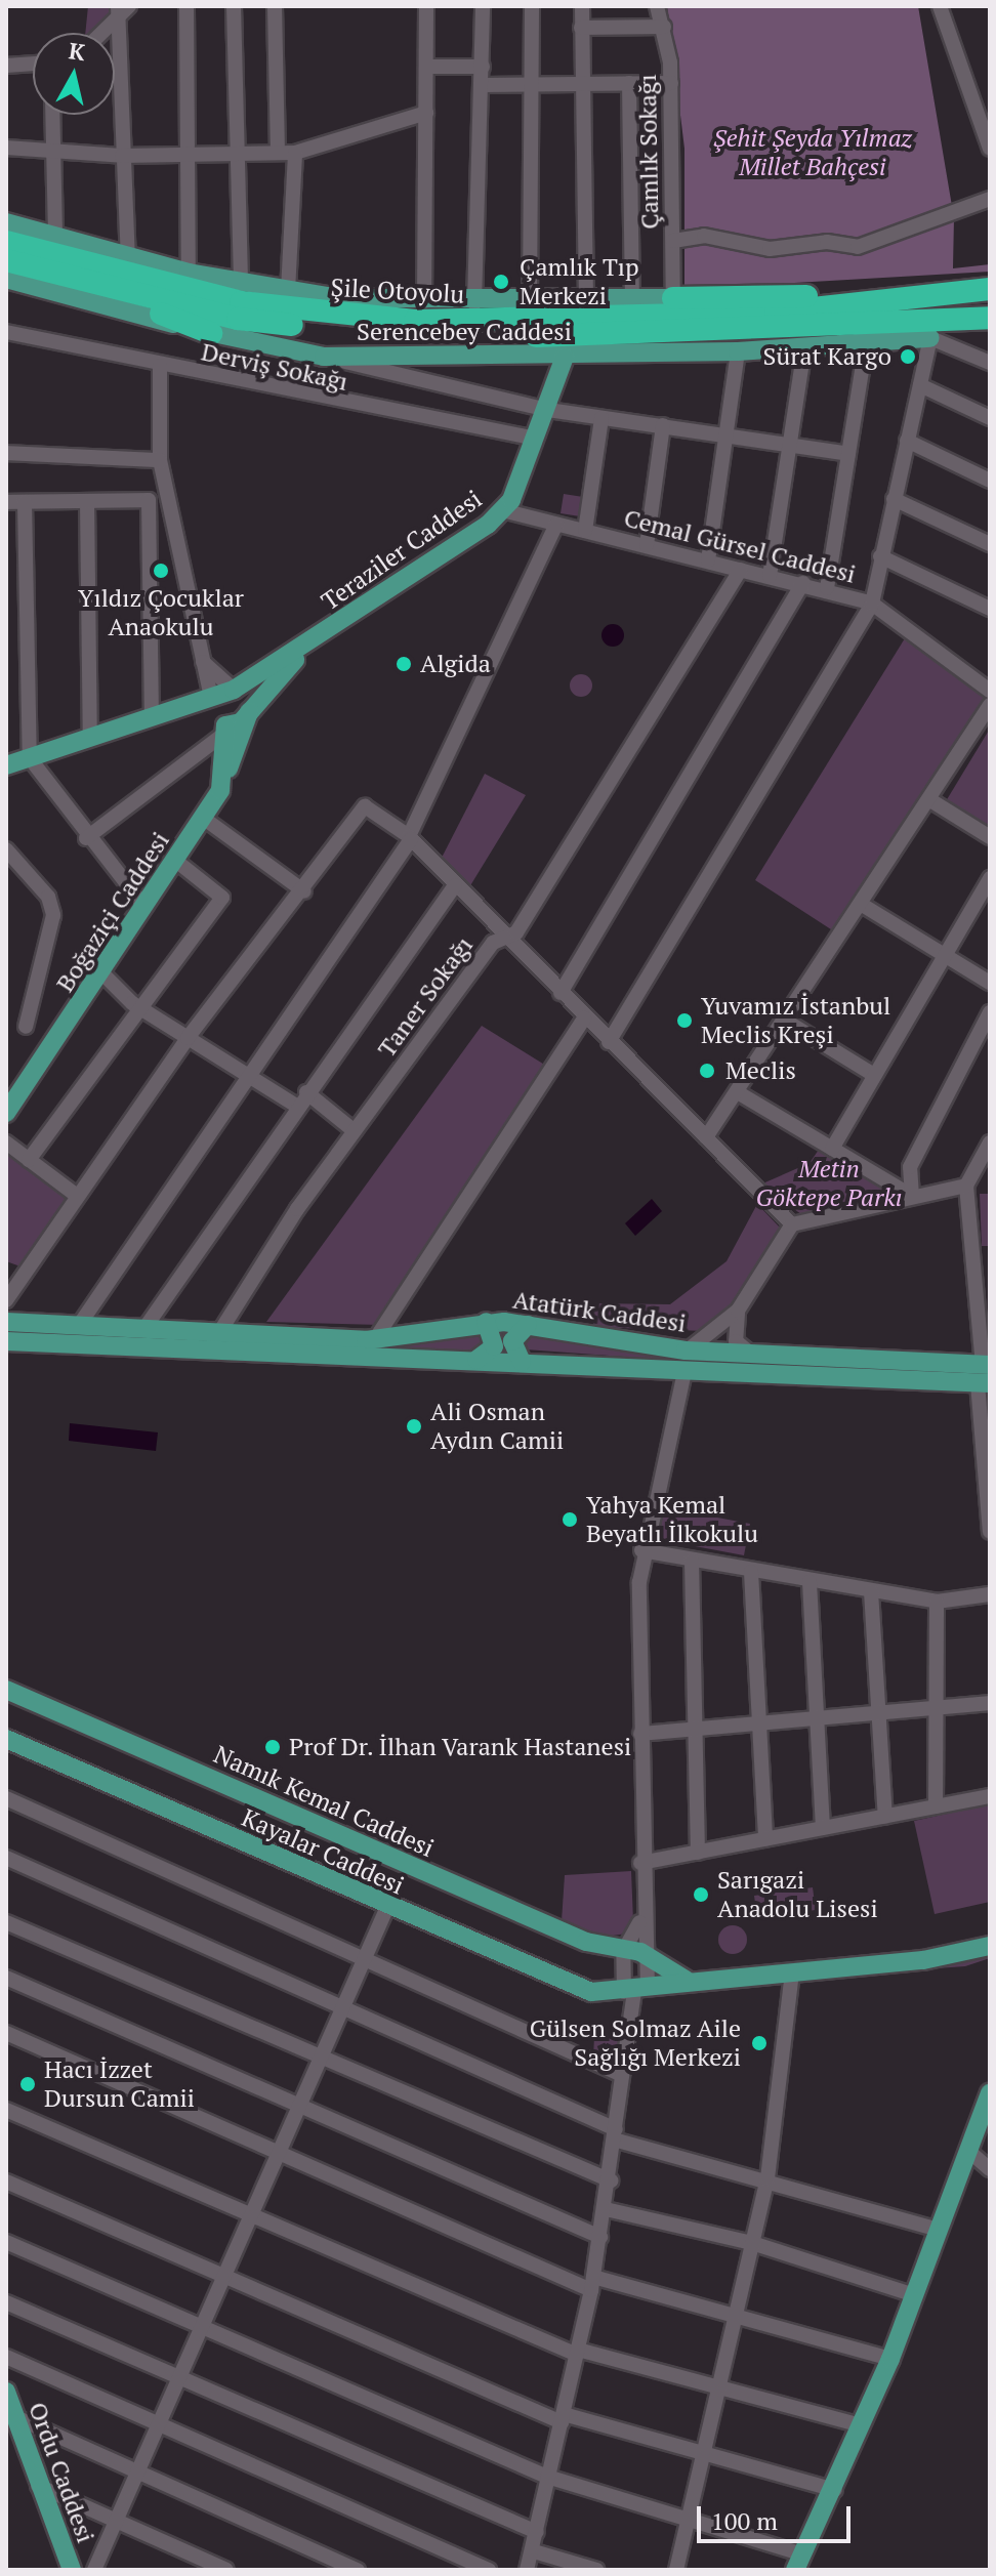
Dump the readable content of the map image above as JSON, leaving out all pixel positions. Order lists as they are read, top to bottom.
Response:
{
  "streets": {
    "highway": ["Şile Otoyolu"],
    "main road": [
      "Serencebey Caddesi",
      "Teraziler Caddesi",
      "Boğaziçi Caddesi",
      "Atatürk Caddesi",
      "Namık Kemal Caddesi",
      "Kayalar Caddesi",
      "Ordu Caddesi"
    ],
    "street": [
      "Çamlık Sokağı",
      "Derviş Sokağı",
      "Cemal Gürsel Caddesi",
      "Taner Sokağı"
    ]
  },
  "crossings": [
    ["Serencebey Caddesi", "Teraziler Caddesi"],
    ["Derviş Sokağı", "Teraziler Caddesi"],
    ["Cemal Gürsel Caddesi", "Teraziler Caddesi"],
    ["Cemal Gürsel Caddesi", "Taner Sokağı"],
    ["Taner Sokağı", "Atatürk Caddesi"],
    ["Namık Kemal Caddesi", "Kayalar Caddesi"]
  ],
  "parks": ["Şehit Şeyda Yılmaz Millet Bahçesi", "Metin Göktepe Parkı"],
  "places": [
    "Çamlık Tıp Merkezi",
    "Sürat Kargo",
    "Yıldız Çocuklar Anaokulu",
    "Algida",
    "Yuvamız İstanbul Meclis Kreşi",
    "Meclis",
    "Ali Osman Aydın Camii",
    "Yahya Kemal Beyatlı İlkokulu",
    "Prof Dr. İlhan Varank Hastanesi",
    "Sarıgazi Anadolu Lisesi",
    "Gülsen Solmaz Aile Sağlığı Merkezi",
    "Hacı İzzet Dursun Camii"
  ],
  "scale_bar": "100 m",
  "north": "top"
}
